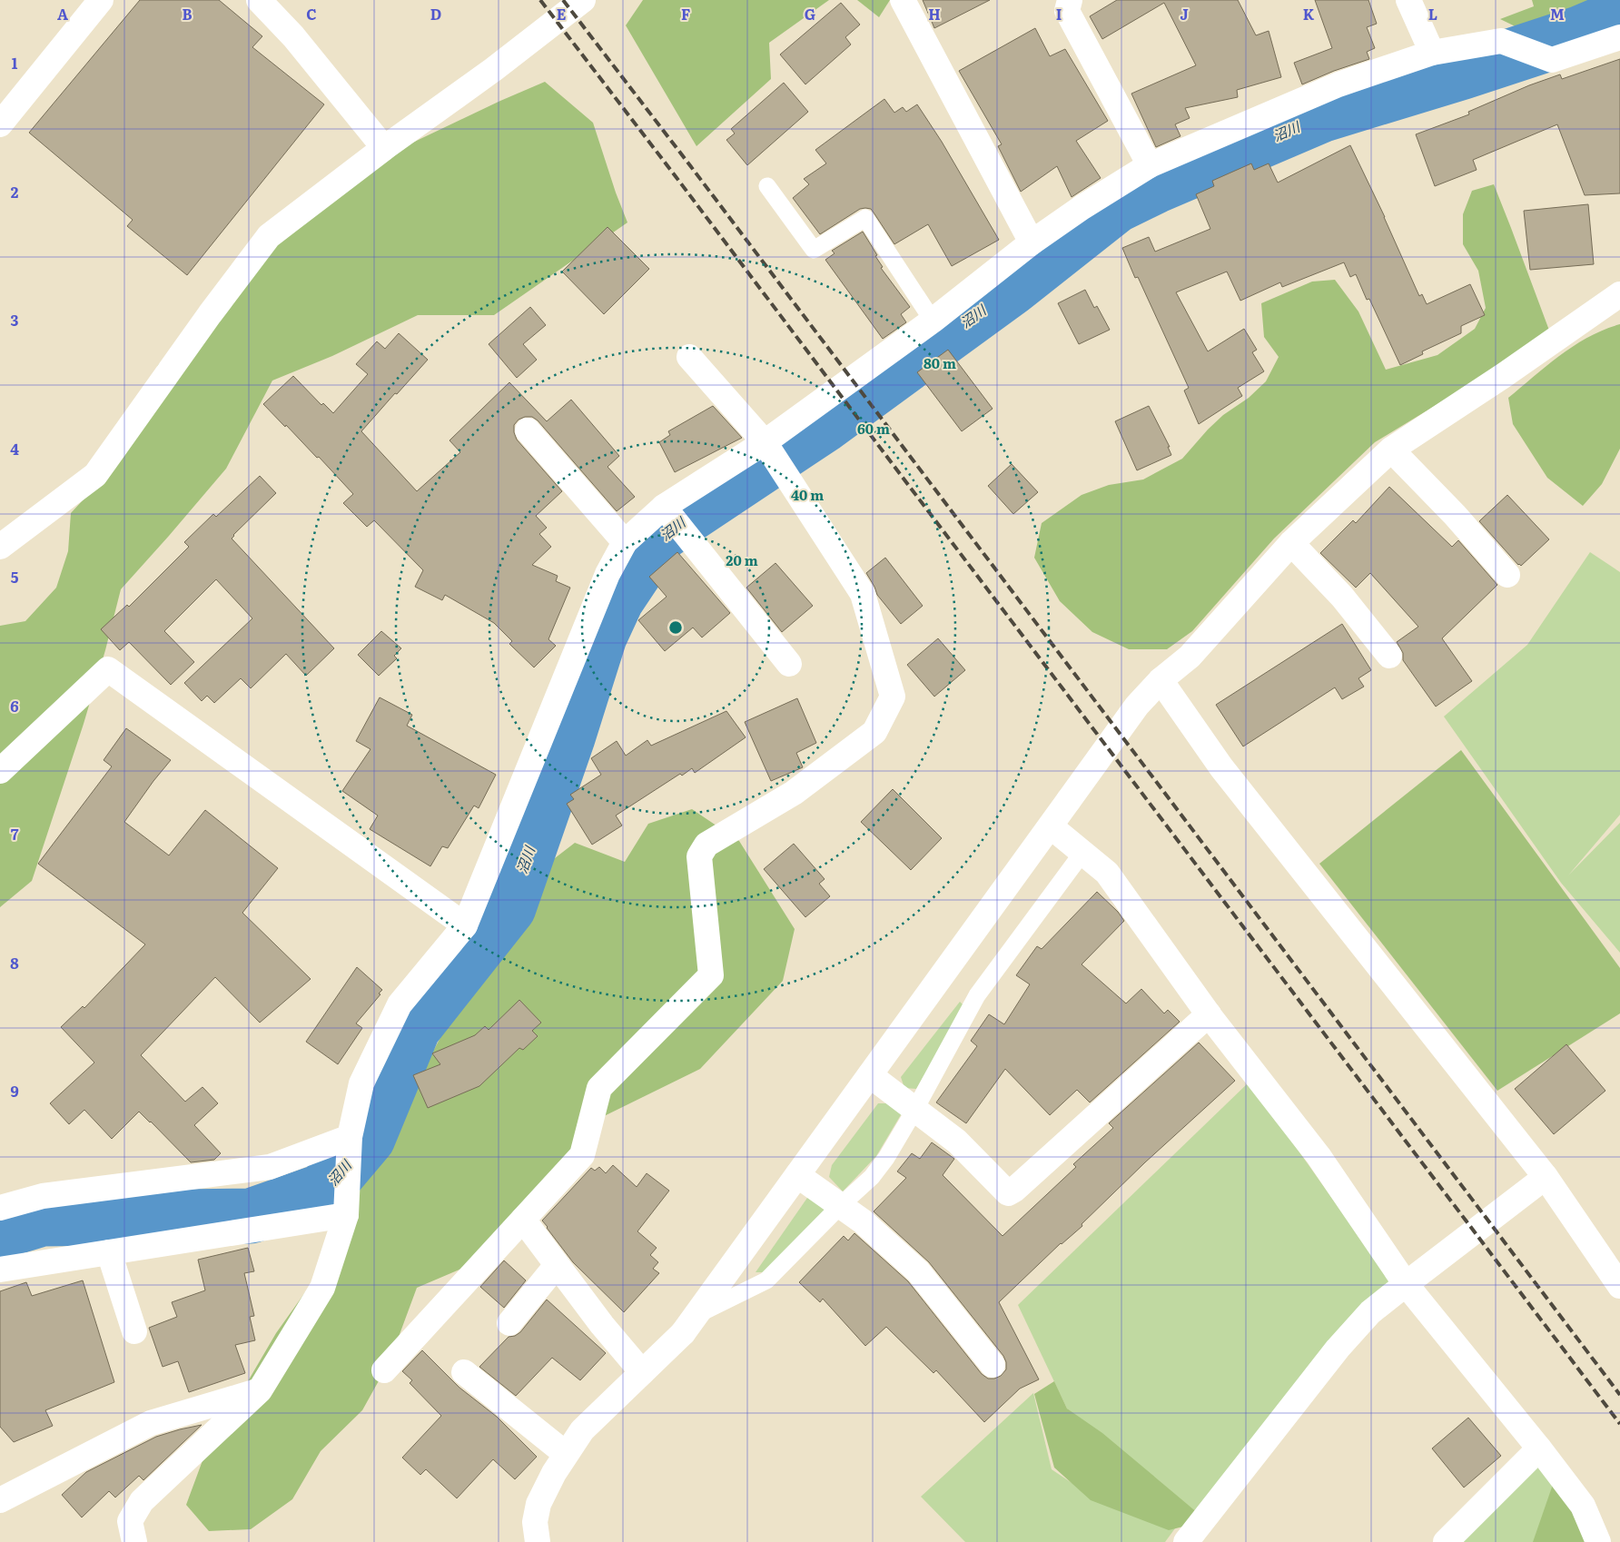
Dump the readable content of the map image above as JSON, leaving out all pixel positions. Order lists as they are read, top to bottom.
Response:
{
  "water": ["沼川"],
  "grid": {
    "columns": [
      "A",
      "B",
      "C",
      "D",
      "E",
      "F",
      "G",
      "H",
      "I",
      "J",
      "K",
      "L",
      "M"
    ],
    "rows": [
      "1",
      "2",
      "3",
      "4",
      "5",
      "6",
      "7",
      "8",
      "9"
    ]
  },
  "rings": [
    "80 m",
    "60 m",
    "40 m",
    "20 m"
  ]
}
